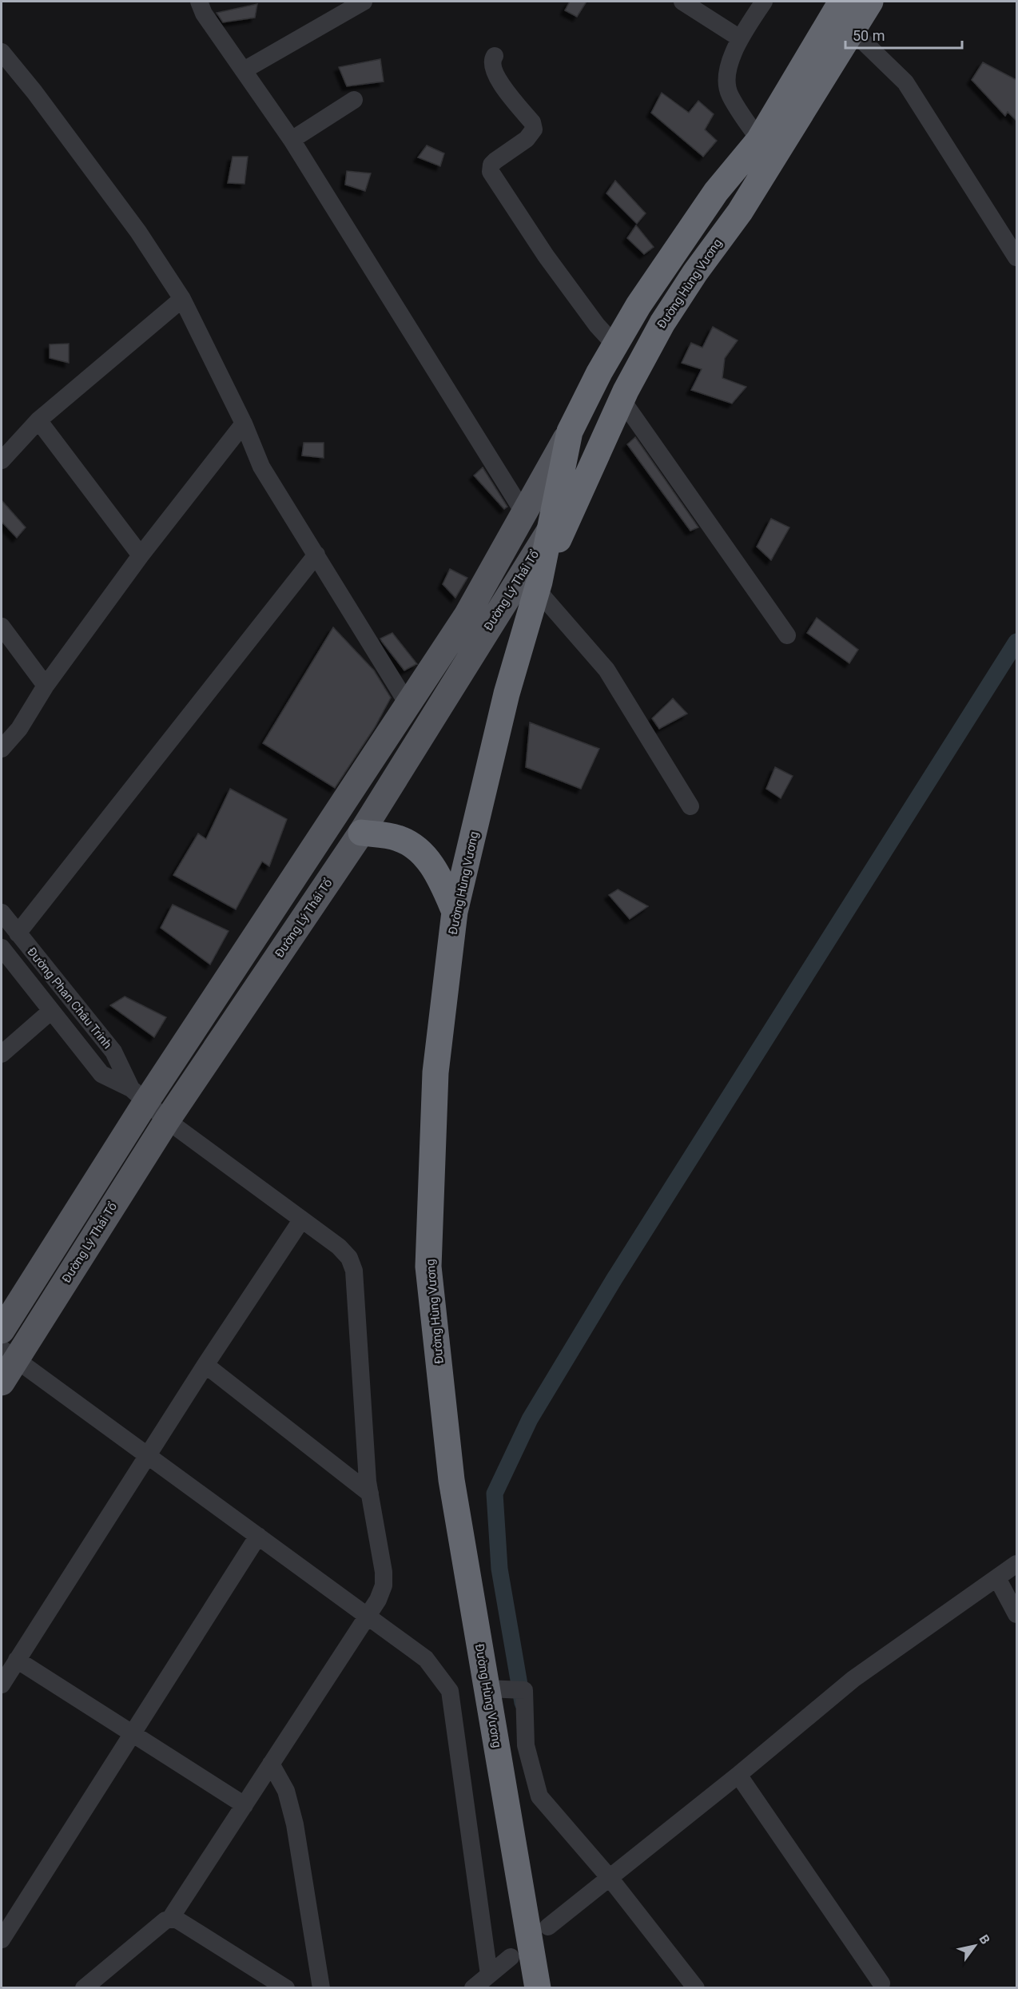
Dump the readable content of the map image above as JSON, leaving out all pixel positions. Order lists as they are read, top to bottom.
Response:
{
  "streets": {
    "highway": ["Đường Hùng Vương"],
    "main road": ["Đường Lý Thái Tổ"],
    "street": ["Đường Phan Châu Trinh"]
  },
  "crossings": [
    ["Đường Hùng Vương", "Đường Lý Thái Tổ"],
    ["Đường Lý Thái Tổ", "Đường Phan Châu Trinh"]
  ],
  "scale_bar": "50 m",
  "north": "top right"
}
